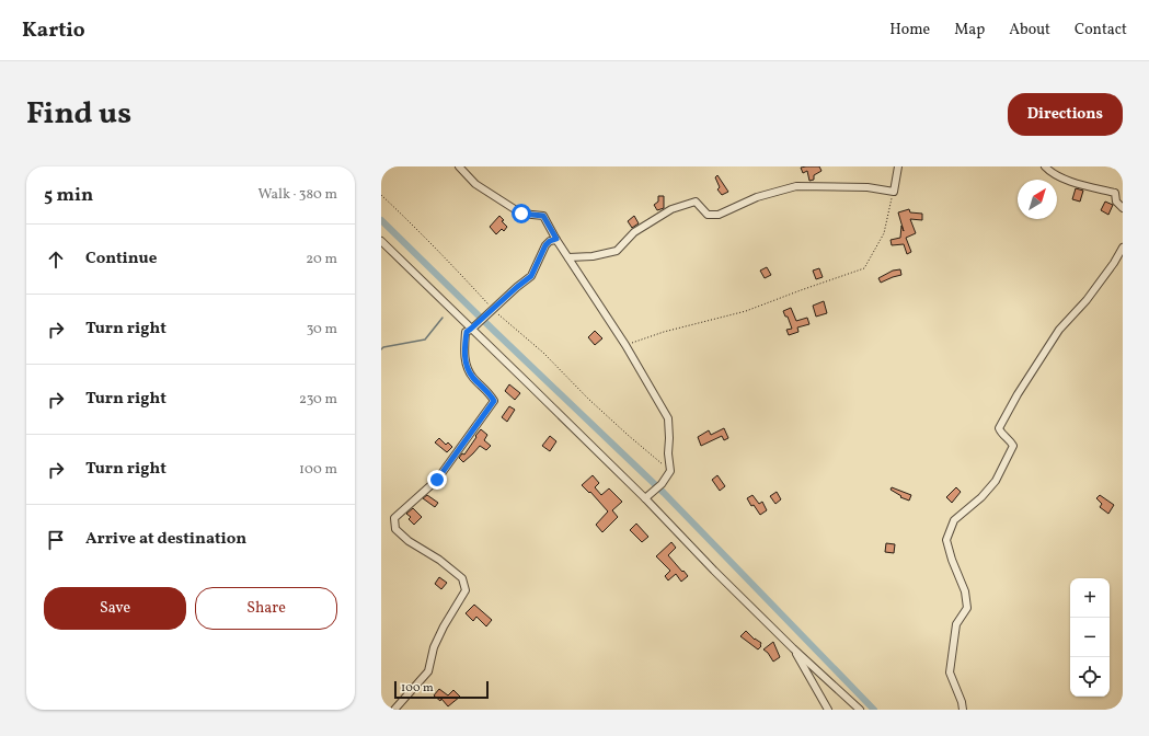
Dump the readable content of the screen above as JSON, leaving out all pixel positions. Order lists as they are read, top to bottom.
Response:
{
  "scale_bar": "100 m",
  "north": "top right",
  "page": {
    "header": "Kartio",
    "nav": [
      "Home",
      "Map",
      "About",
      "Contact"
    ],
    "title": "Find us",
    "buttons": [
      "Directions",
      ["Save", "Share"]
    ],
    "heading": ["5 min", "Walk · 380 m"],
    "list": [
      ["Continue", "20 m"],
      ["Turn right", "30 m"],
      ["Turn right", "230 m"],
      ["Turn right", "100 m"],
      "Arrive at destination"
    ],
    "map_buttons": ["+", "−"],
    "scale": "100 m"
  }
}
